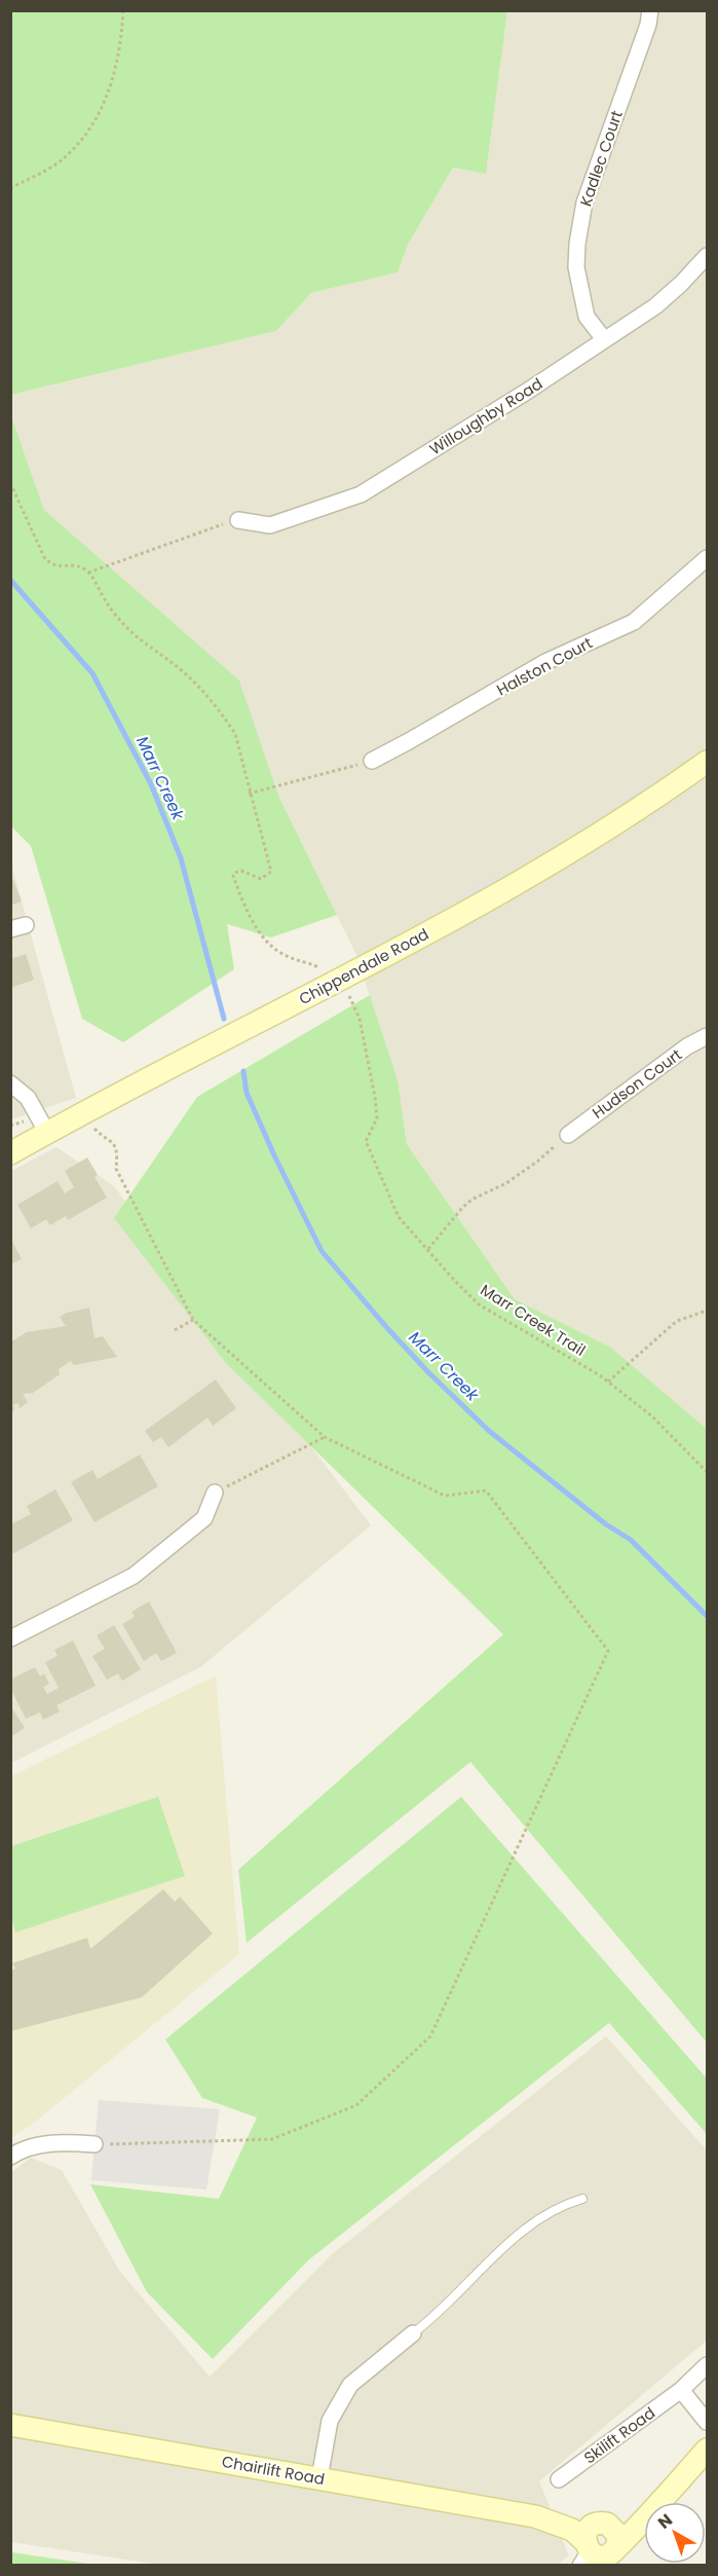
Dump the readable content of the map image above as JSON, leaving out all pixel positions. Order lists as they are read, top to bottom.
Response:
{
  "streets": {
    "street": [
      "Kadlec Court",
      "Willoughby Road",
      "Halston Court",
      "Chippendale Road",
      "Hudson Court",
      "Skilift Road",
      "Chairlift Road"
    ],
    "path": ["Marr Creek Trail"]
  },
  "crossings": [
    ["Kadlec Court", "Willoughby Road"]
  ],
  "water": ["Marr Creek"],
  "north": "top left"
}
